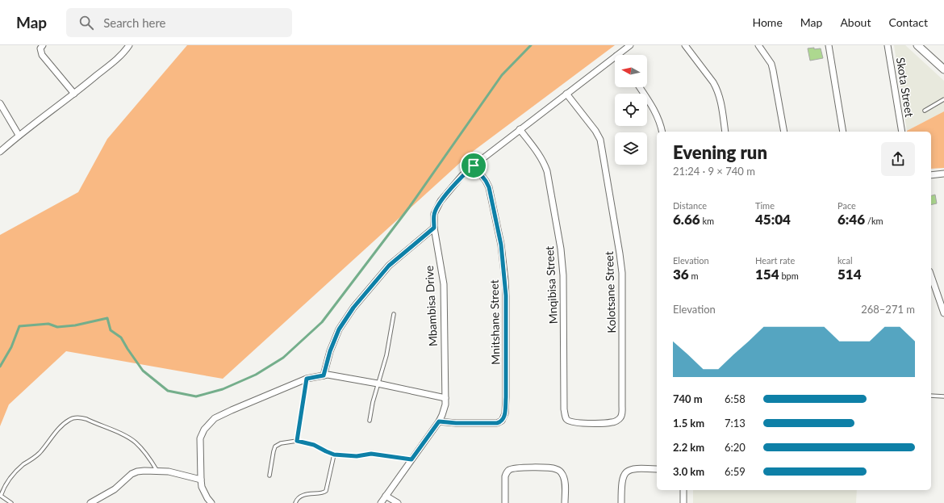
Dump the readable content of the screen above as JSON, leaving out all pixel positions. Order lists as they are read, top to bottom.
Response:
{
  "streets": {
    "street": [
      "Skota Street",
      "Mnqibisa Street",
      "Kolotsane Street",
      "Mbambisa Drive",
      "Mnitshane Street"
    ]
  },
  "crossings": [
    ["Mnqibisa Street", "Kolotsane Street"],
    ["Mnqibisa Street", "Mbambisa Drive"],
    ["Kolotsane Street", "Mbambisa Drive"],
    ["Mbambisa Drive", "Mnitshane Street"]
  ],
  "north": "left",
  "page": {
    "header": "Map",
    "search": "Search here",
    "nav": [
      "Home",
      "Map",
      "About",
      "Contact"
    ],
    "heading": ["Evening run", "21:24 · 9 × 740 m"],
    "stats": [
      ["Distance", "6.66 km"],
      ["Time", "45:04"],
      ["Pace", "6:46 /km"],
      ["Elevation", "36 m"],
      ["Heart rate", "154 bpm"],
      ["kcal", "514"]
    ],
    "chart": ["Elevation", "268–271 m"],
    "list": [
      {
        "name": "740 m",
        "note": "6:58"
      },
      {
        "name": "1.5 km",
        "note": "7:13"
      },
      {
        "name": "2.2 km",
        "note": "6:20"
      },
      {
        "name": "3.0 km",
        "note": "6:59"
      }
    ]
  }
}
